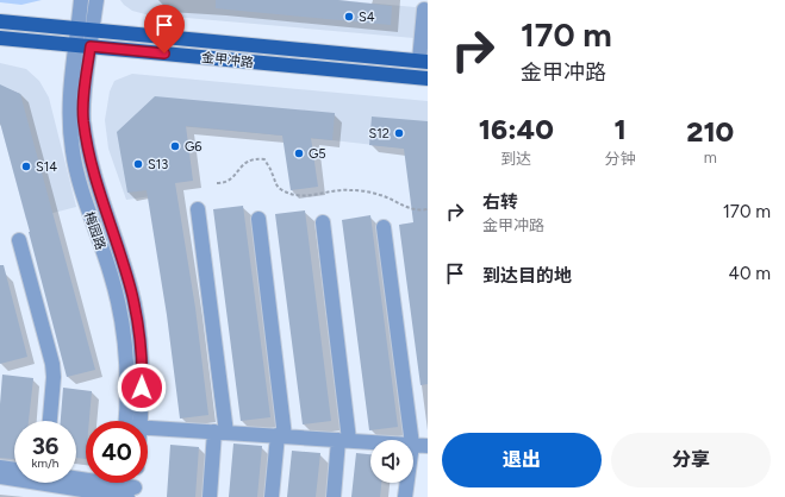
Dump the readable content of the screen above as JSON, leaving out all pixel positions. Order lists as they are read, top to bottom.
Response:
{
  "streets": {
    "main road": ["金甲冲路"],
    "street": ["梅园路"]
  },
  "crossings": [
    ["金甲冲路", "梅园路"]
  ],
  "places": [
    "S4",
    "S12",
    "G6",
    "G5",
    "S13",
    "S14"
  ],
  "page": {
    "turn": ["170 m", "金甲冲路"],
    "eta": [
      "16:40",
      "到达",
      "1",
      "分钟",
      "210",
      "m"
    ],
    "list": [
      {
        "name": "右转",
        "note": "金甲冲路",
        "value": "170 m"
      },
      {
        "name": "到达目的地",
        "value": "40 m"
      }
    ],
    "speed": "36 km/h",
    "limit": "40",
    "buttons": ["退出", "分享"]
  }
}
